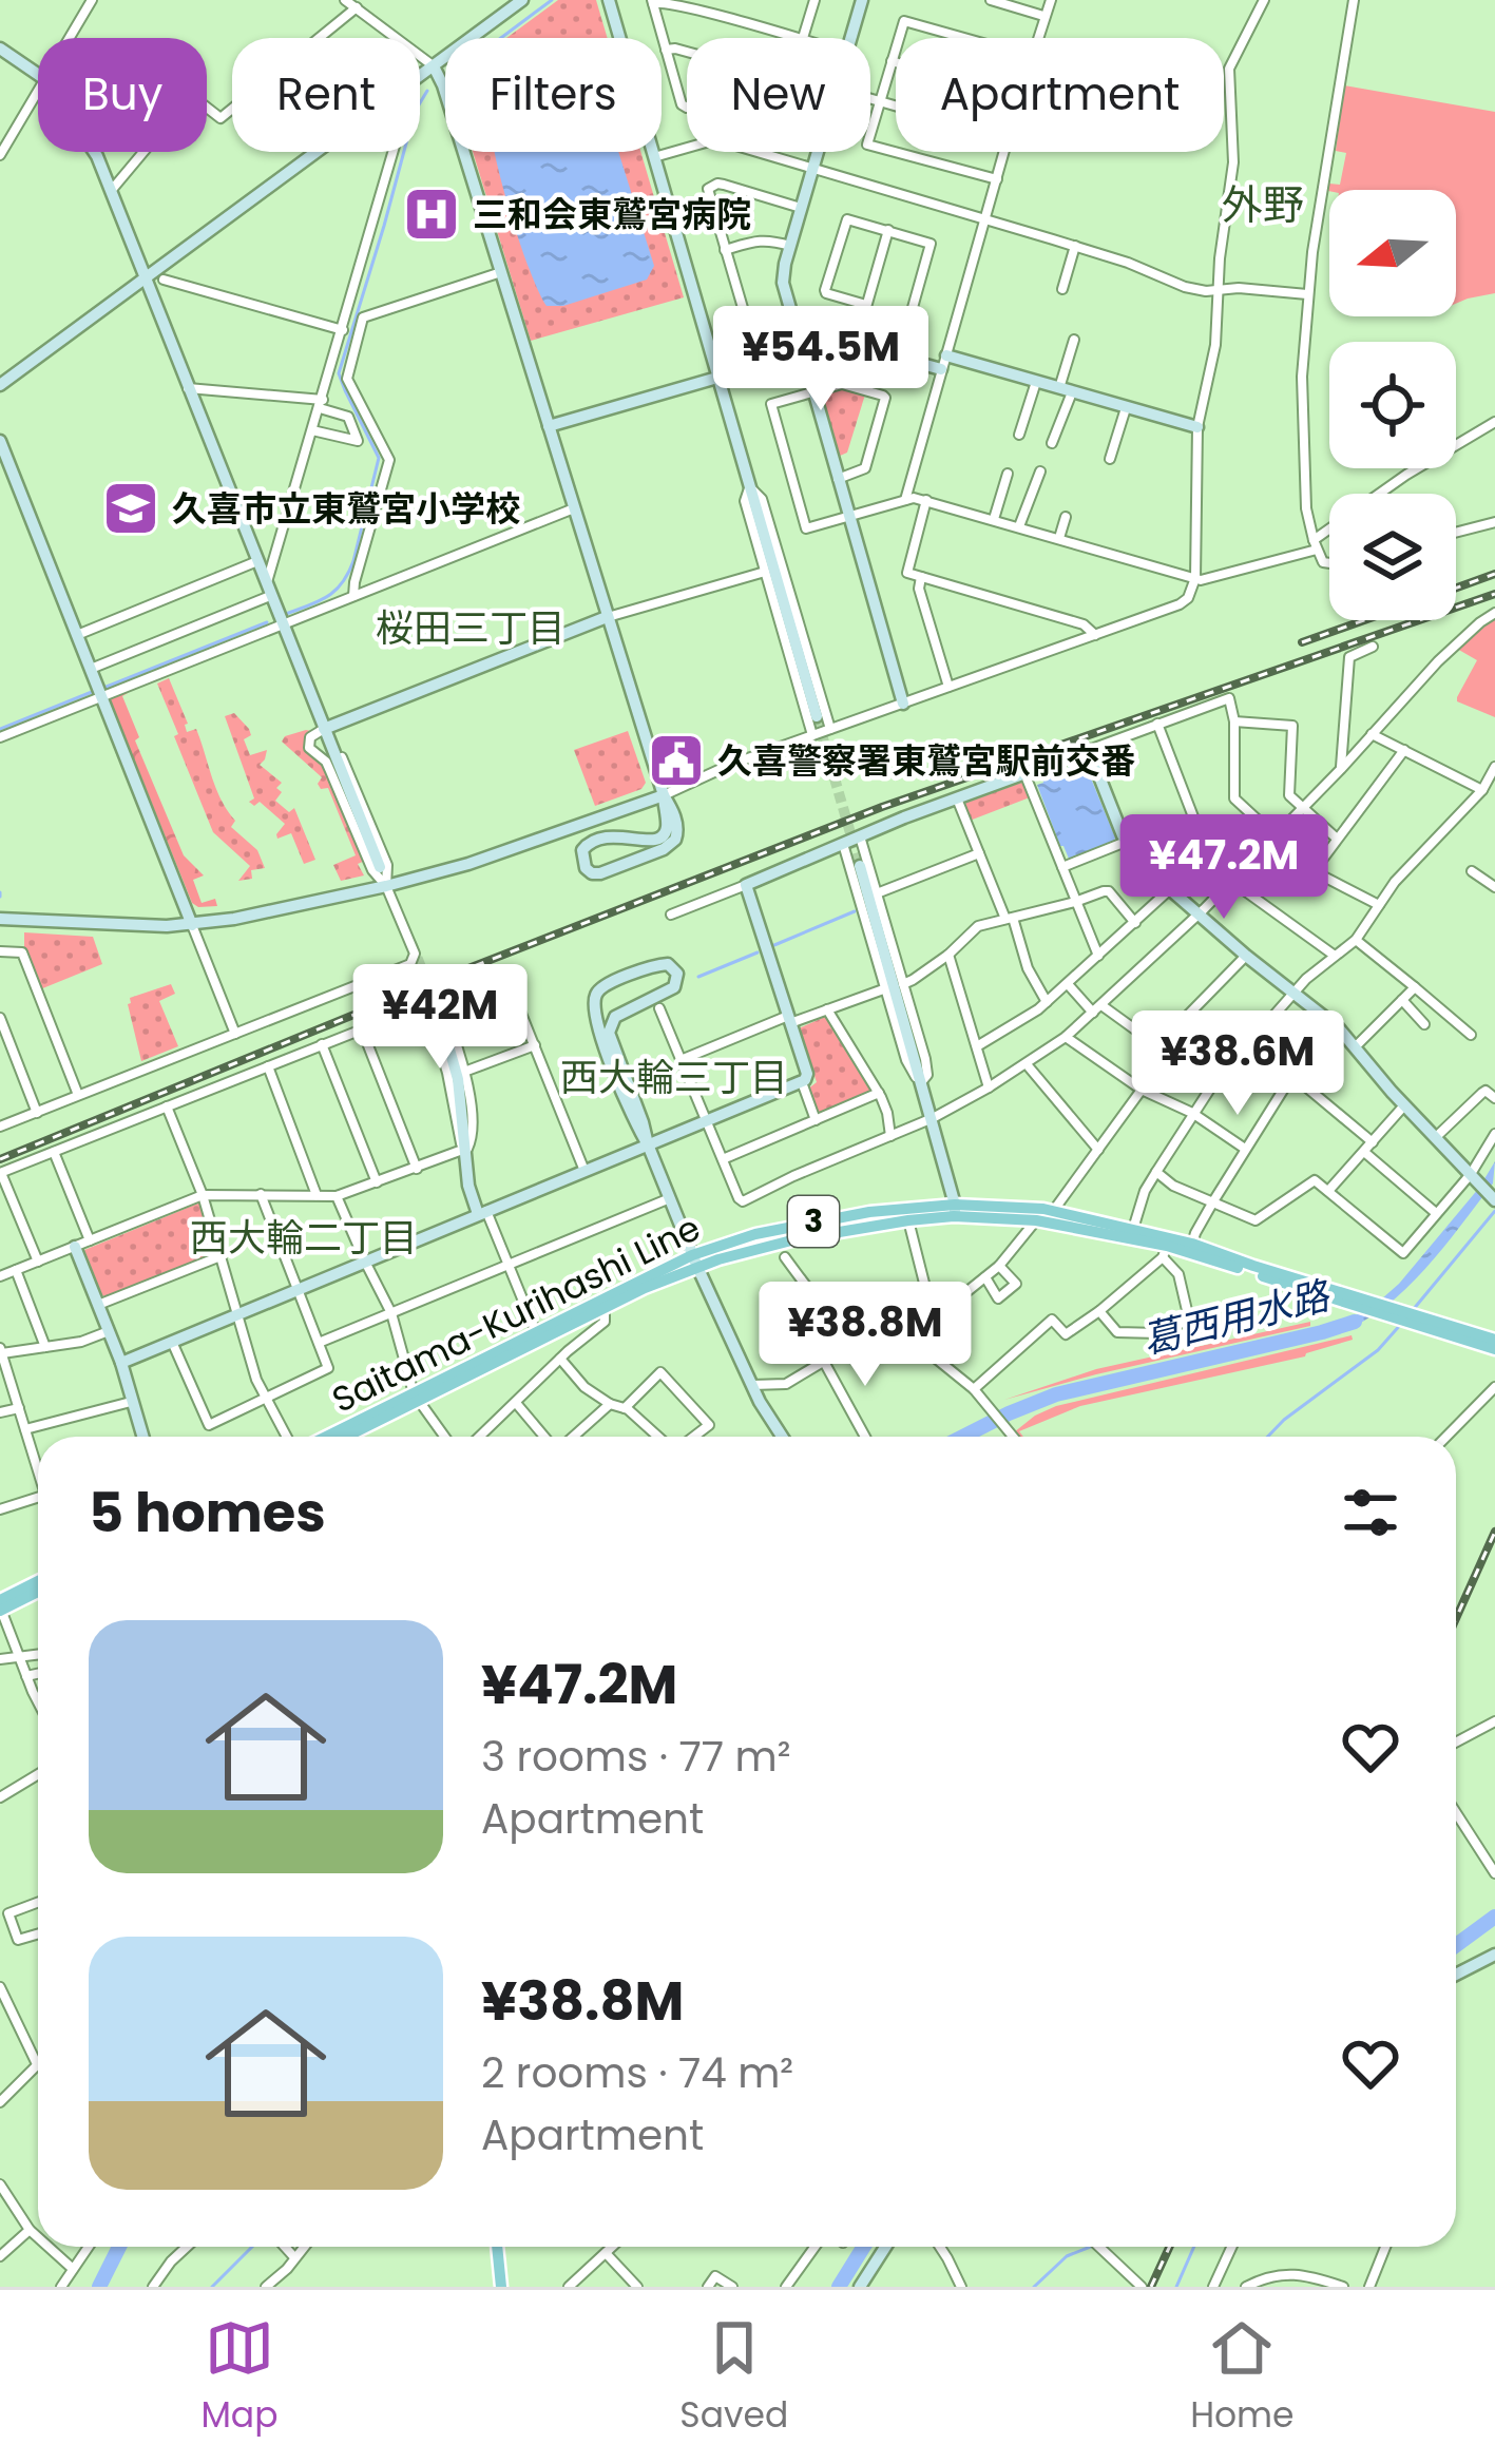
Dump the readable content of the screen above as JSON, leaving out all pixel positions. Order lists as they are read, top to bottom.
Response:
{
  "streets": {
    "main road": ["3", "Saitama-Kurihashi Line"]
  },
  "districts": [
    "外野",
    "桜田三丁目",
    "西大輪三丁目",
    "西大輪二丁目"
  ],
  "water": ["葛西用水路"],
  "places": {
    "hospital": ["三和会東鷲宮病院"],
    "school or university": ["久喜市立東鷲宮小学校"],
    "public building": ["久喜警察署東鷲宮駅前交番"]
  },
  "north": "left",
  "page": {
    "chip": [
      "Buy",
      "Rent",
      "Filters",
      "New",
      "Apartment"
    ],
    "price": [
      "¥54.5M",
      "¥47.2M",
      "¥42M",
      "¥38.6M",
      "¥38.8M"
    ],
    "heading": "5 homes",
    "list": [
      {
        "name": "¥47.2M",
        "note": "3 rooms · 77 m² · Apartment"
      },
      {
        "name": "¥38.8M",
        "note": "2 rooms · 74 m² · Apartment"
      }
    ],
    "tabs": ["Map", "Saved", "Home"]
  }
}
